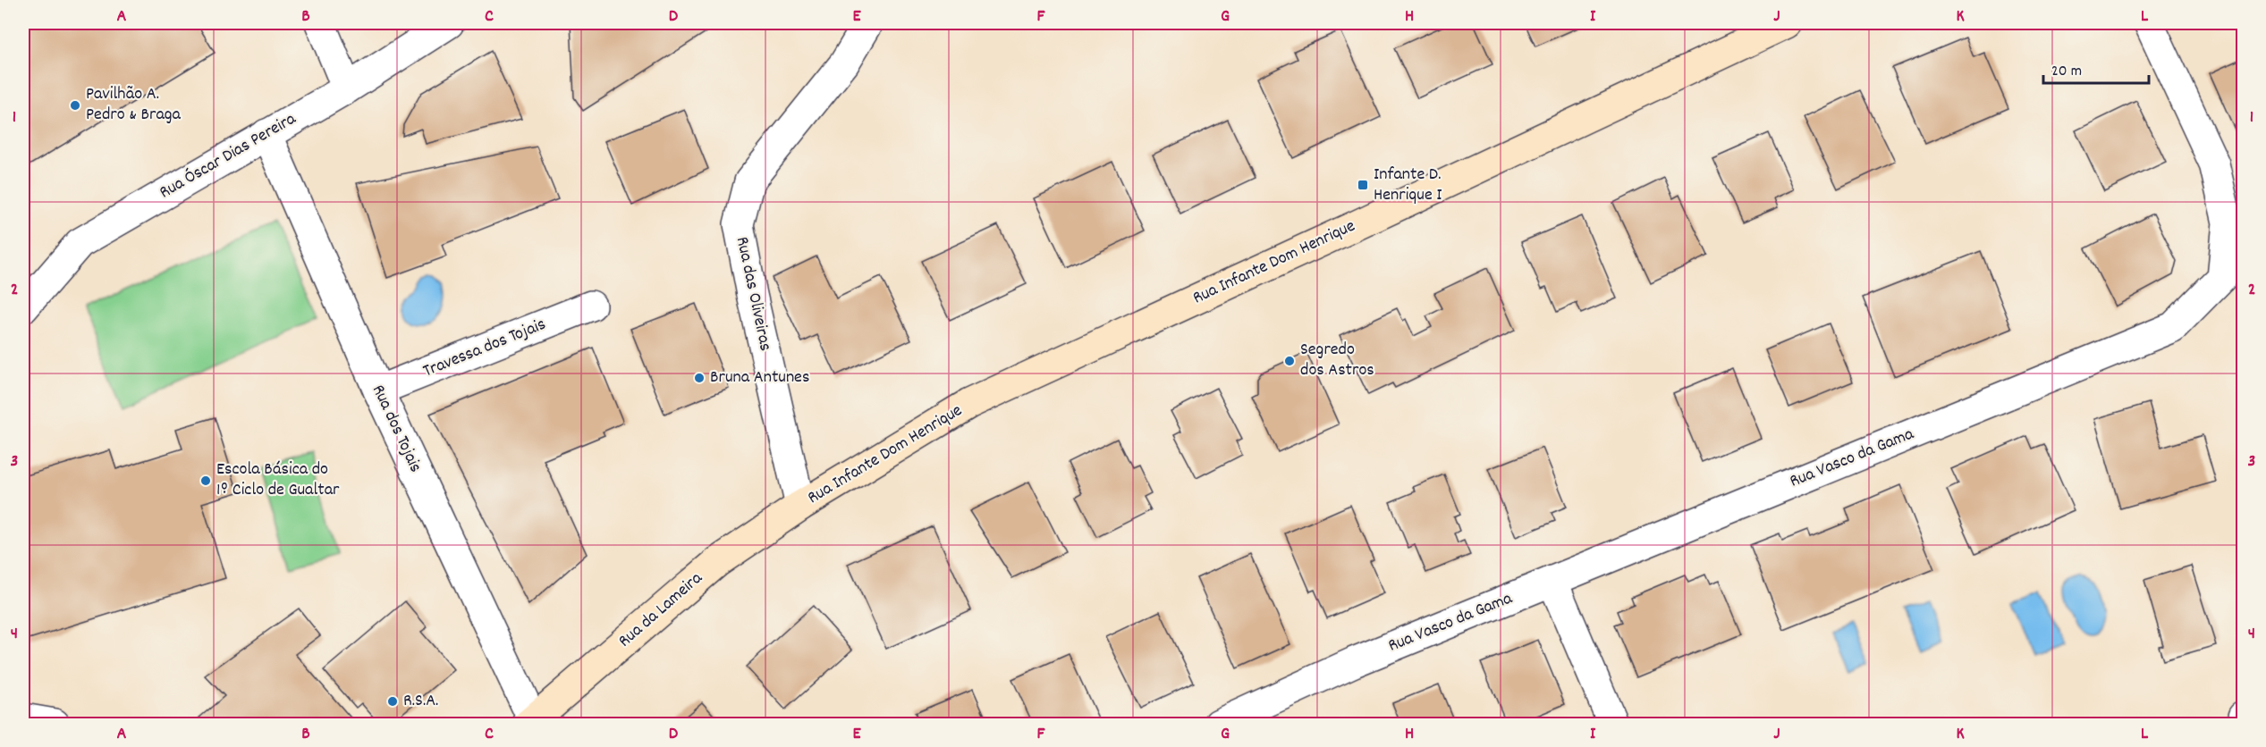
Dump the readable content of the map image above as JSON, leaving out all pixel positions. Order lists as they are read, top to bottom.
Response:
{
  "streets": {
    "main road": ["Rua Infante Dom Henrique", "Rua da Lameira"],
    "street": [
      "Rua Óscar Dias Pereira",
      "Rua das Oliveiras",
      "Travessa dos Tojais",
      "Rua dos Tojais",
      "Rua Vasco da Gama"
    ]
  },
  "crossings": [
    ["Rua Óscar Dias Pereira", "Rua dos Tojais"],
    ["Rua Infante Dom Henrique", "Rua das Oliveiras"],
    ["Rua Infante Dom Henrique", "Rua da Lameira"],
    ["Rua das Oliveiras", "Rua da Lameira"],
    ["Travessa dos Tojais", "Rua dos Tojais"],
    ["Rua dos Tojais", "Rua da Lameira"]
  ],
  "places": {
    "other": [
      "Pavilhão A. Pedro & Braga",
      "Segredo dos Astros",
      "Bruna Antunes",
      "Escola Básica do 1º Ciclo de Gualtar",
      "R.S.A."
    ],
    "transit": ["Infante D. Henrique I"]
  },
  "scale_bar": "20 m",
  "grid": {
    "columns": [
      "A",
      "B",
      "C",
      "D",
      "E",
      "F",
      "G",
      "H",
      "I",
      "J",
      "K",
      "L"
    ],
    "rows": [
      "1",
      "2",
      "3",
      "4"
    ]
  }
}
